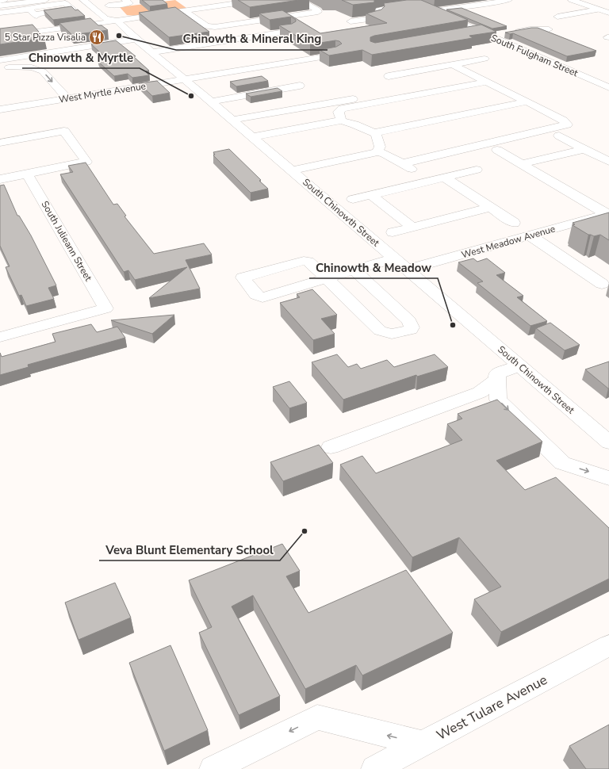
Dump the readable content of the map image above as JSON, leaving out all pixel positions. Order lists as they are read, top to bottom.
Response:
{
  "streets": {
    "main road": [
      "South Fulgham Street",
      "West Myrtle Avenue",
      "South Chinowth Street",
      "South Julieann Street",
      "West Meadow Avenue",
      "West Tulare Avenue"
    ]
  },
  "crossings": [
    ["West Myrtle Avenue", "South Chinowth Street"],
    ["South Chinowth Street", "West Meadow Avenue"]
  ],
  "places": {
    "other": [
      "Chinowth & Mineral King",
      "Chinowth & Myrtle",
      "Chinowth & Meadow",
      "Veva Blunt Elementary School"
    ],
    "restaurant": ["5 Star Pizza Visalia"]
  }
}
